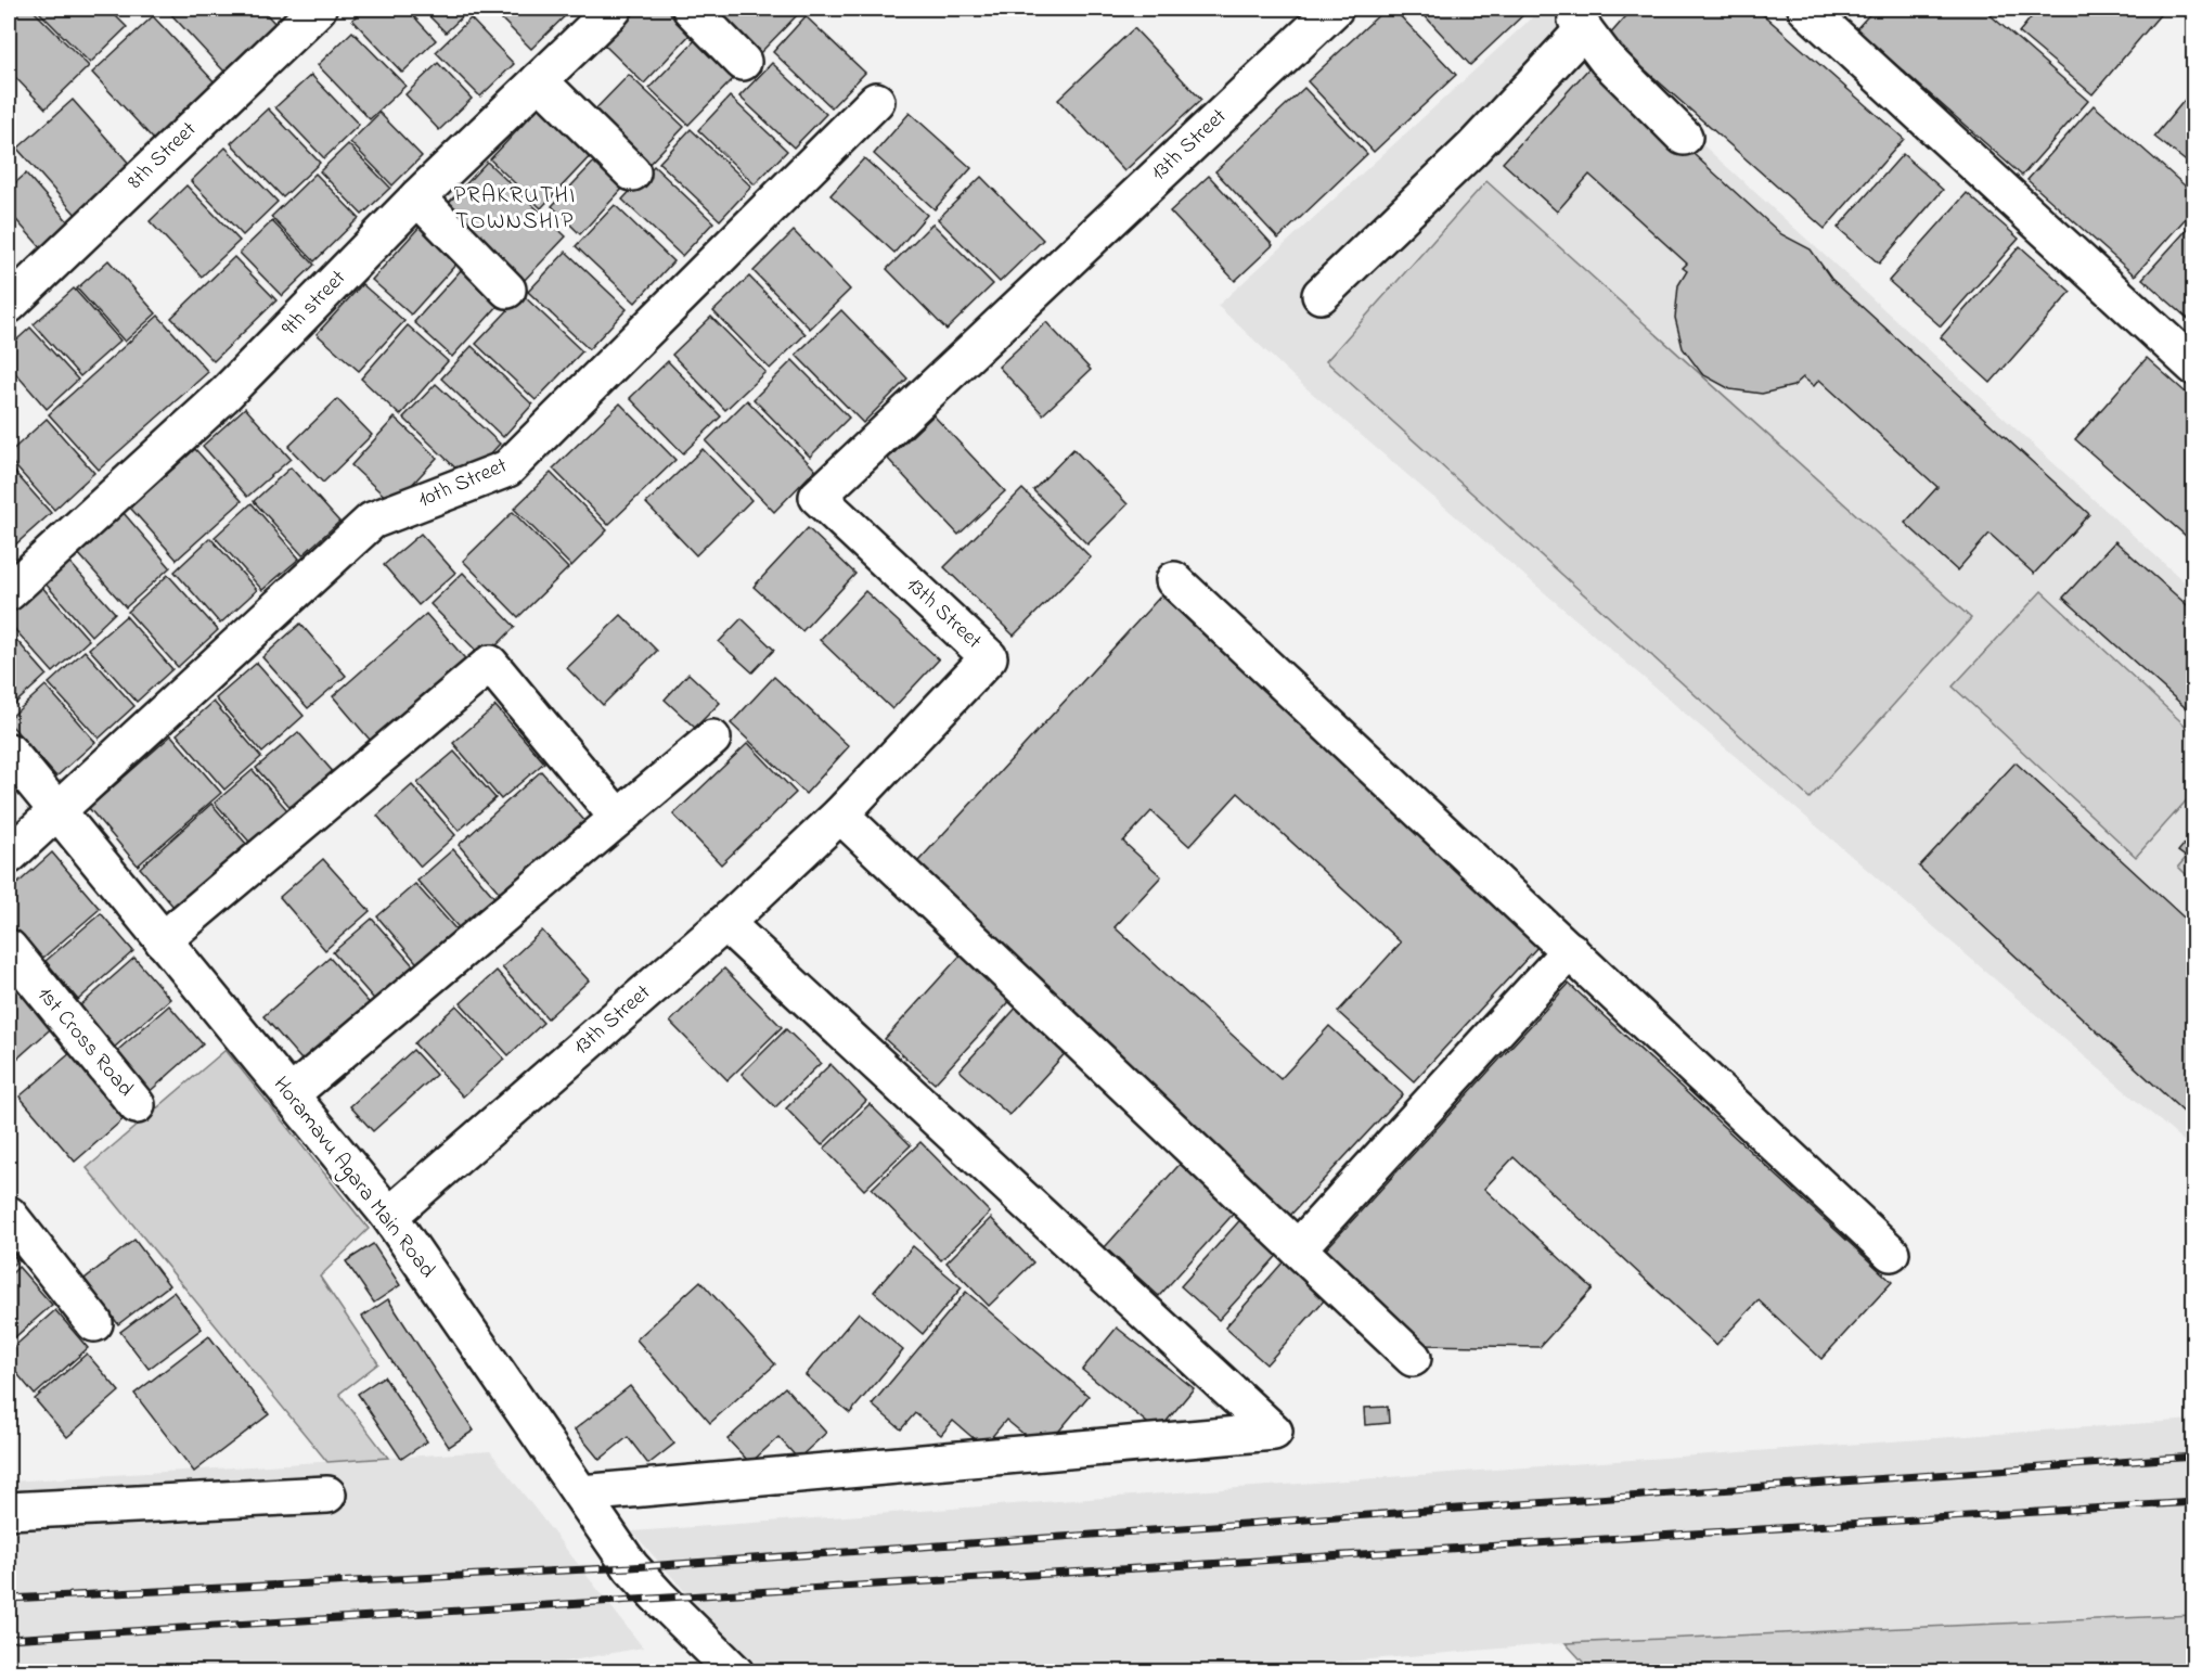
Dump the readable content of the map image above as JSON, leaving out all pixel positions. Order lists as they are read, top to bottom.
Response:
{
  "streets": {
    "street": [
      "13th Street",
      "8th Street",
      "9th street",
      "10th Street",
      "1st Cross Road",
      "Horamavu Agara Main Road"
    ]
  },
  "crossings": [
    ["13th Street", "Horamavu Agara Main Road"],
    ["10th Street", "Horamavu Agara Main Road"]
  ],
  "districts": ["PRAKRUTHI TOWNSHIP"]
}
